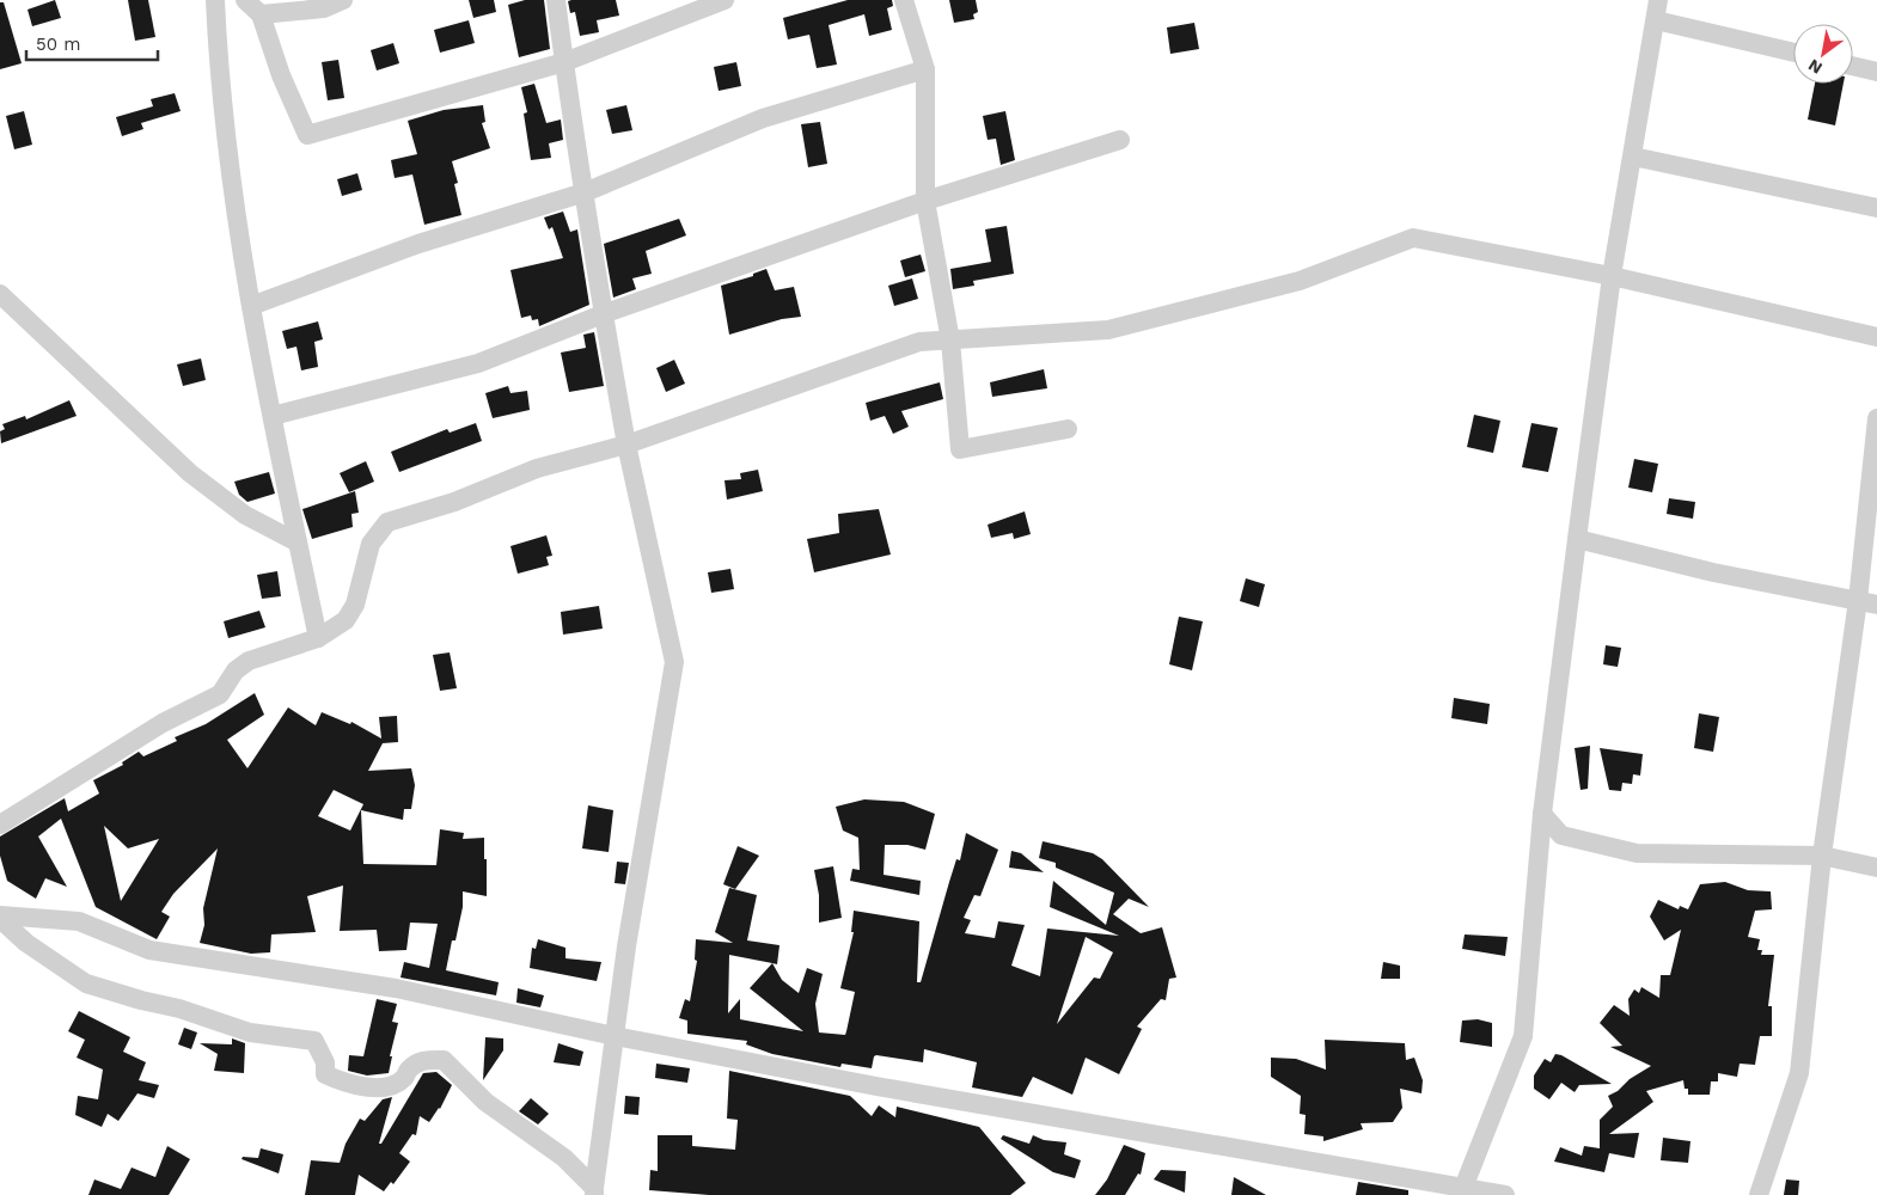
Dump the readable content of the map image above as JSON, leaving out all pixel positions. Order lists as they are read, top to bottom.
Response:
{
  "scale_bar": "50 m",
  "north": "bottom left"
}
